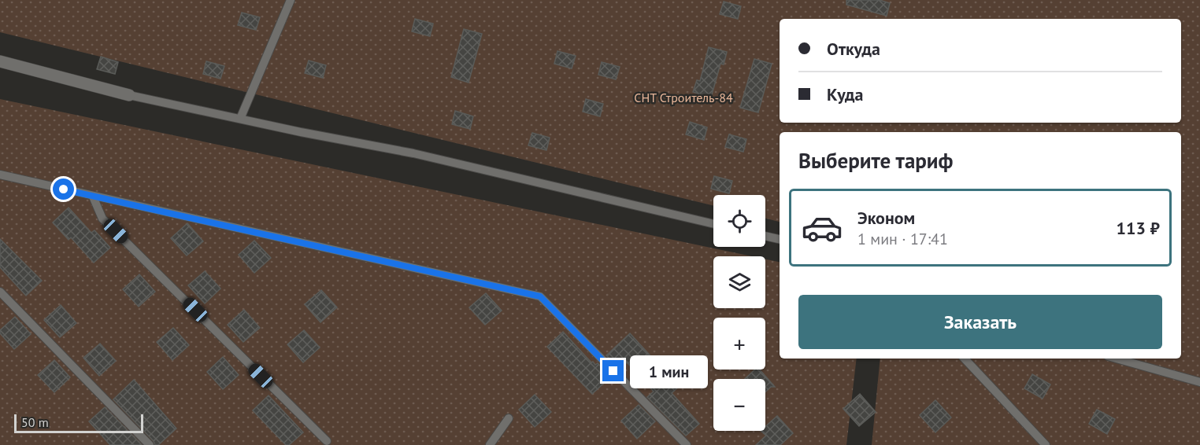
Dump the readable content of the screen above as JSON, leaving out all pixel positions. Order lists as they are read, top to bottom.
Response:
{
  "parks": ["СНТ Строитель-84"],
  "scale_bar": "50 m",
  "page": {
    "banner": ["Откуда", "Куда"],
    "heading": "Выберите тариф",
    "list": [
      {
        "name": "Эконом",
        "note": "1 мин · 17:41",
        "value": "113 ₽"
      }
    ],
    "map_buttons": ["+", "−"],
    "buttons": "Заказать",
    "bubble": "1 мин",
    "scale": "50 m"
  }
}
